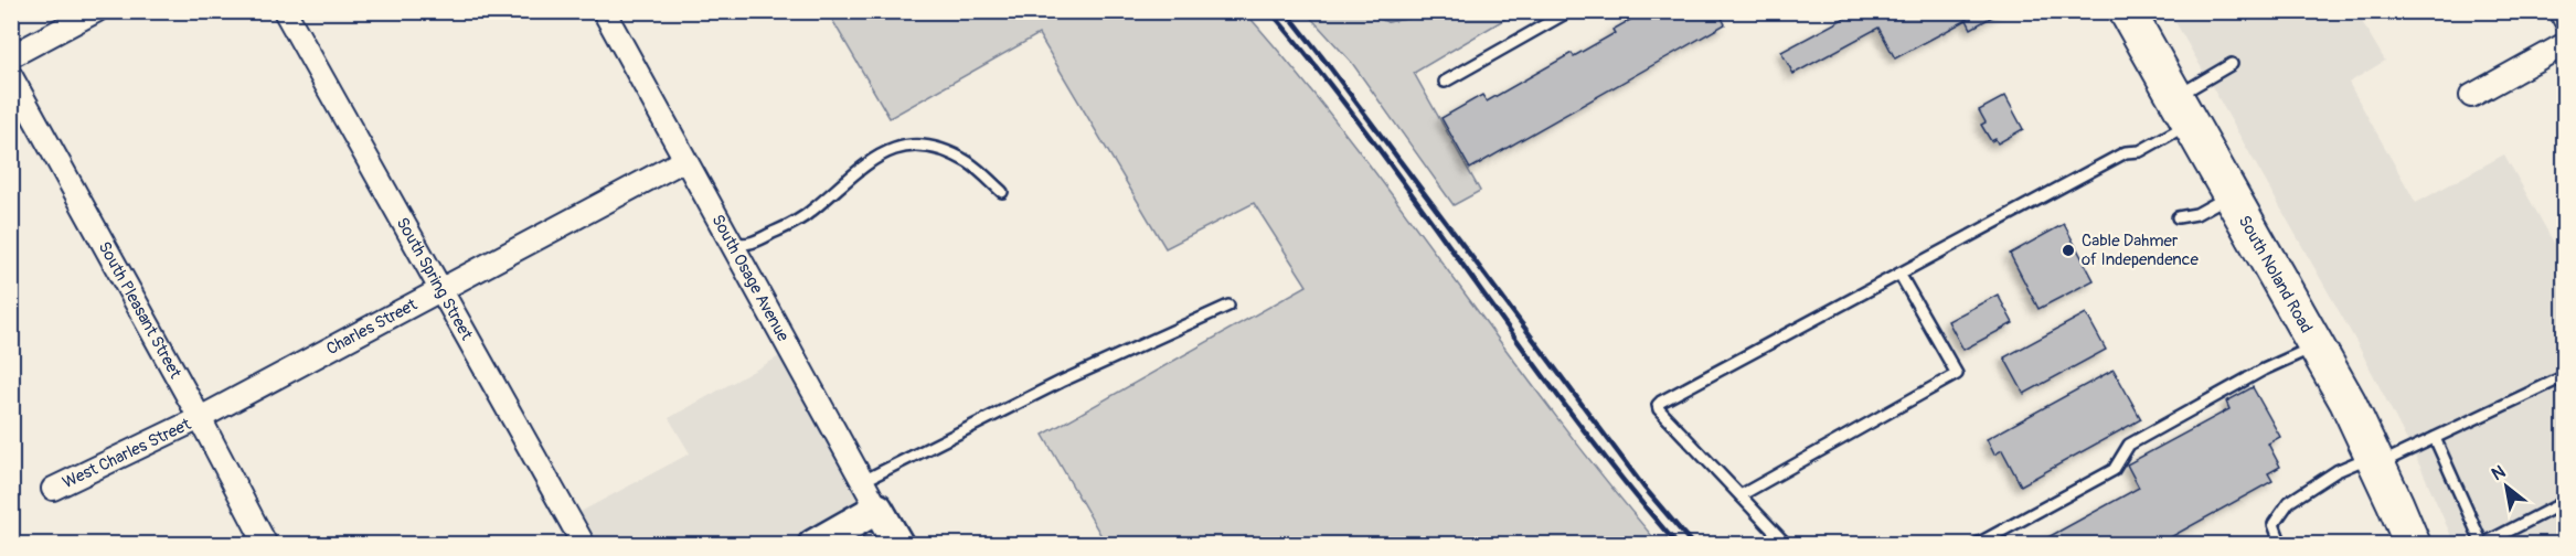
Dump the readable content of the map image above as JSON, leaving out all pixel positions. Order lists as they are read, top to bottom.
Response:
{
  "streets": {
    "main road": ["South Noland Road"],
    "street": [
      "South Spring Street",
      "South Osage Avenue",
      "South Pleasant Street",
      "Charles Street",
      "West Charles Street"
    ]
  },
  "crossings": [
    ["South Spring Street", "Charles Street"],
    ["South Osage Avenue", "Charles Street"],
    ["South Pleasant Street", "Charles Street"],
    ["South Pleasant Street", "West Charles Street"],
    ["Charles Street", "West Charles Street"]
  ],
  "places": ["Cable Dahmer of Independence"],
  "north": "top left"
}
